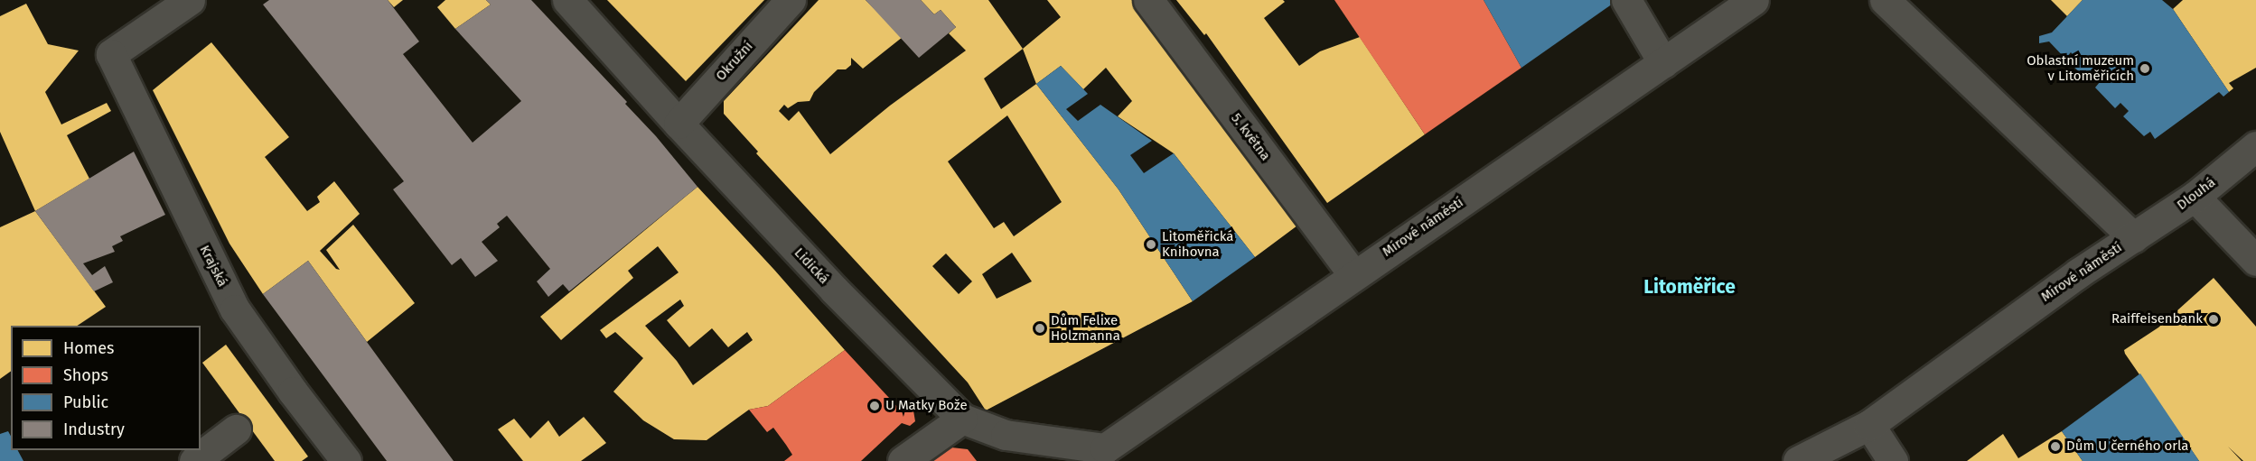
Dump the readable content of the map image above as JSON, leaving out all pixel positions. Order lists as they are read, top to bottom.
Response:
{
  "streets": {
    "street": [
      "Okružní",
      "5. května",
      "Dlouhá",
      "Mírové náměstí",
      "Krajská",
      "Lidická"
    ]
  },
  "crossings": [
    ["Okružní", "Lidická"],
    ["5. května", "Mírové náměstí"],
    ["Dlouhá", "Mírové náměstí"],
    ["Mírové náměstí", "Lidická"]
  ],
  "districts": ["Litoměřice"],
  "places": [
    "Oblastní muzeum v Litoměřicích",
    "Litoměřická Knihovna",
    "Raiffeisenbank",
    "Dům Felixe Holzmanna",
    "U Matky Bože",
    "Dům U černého orla"
  ],
  "legend": [
    "Homes",
    "Shops",
    "Public",
    "Industry"
  ]
}
